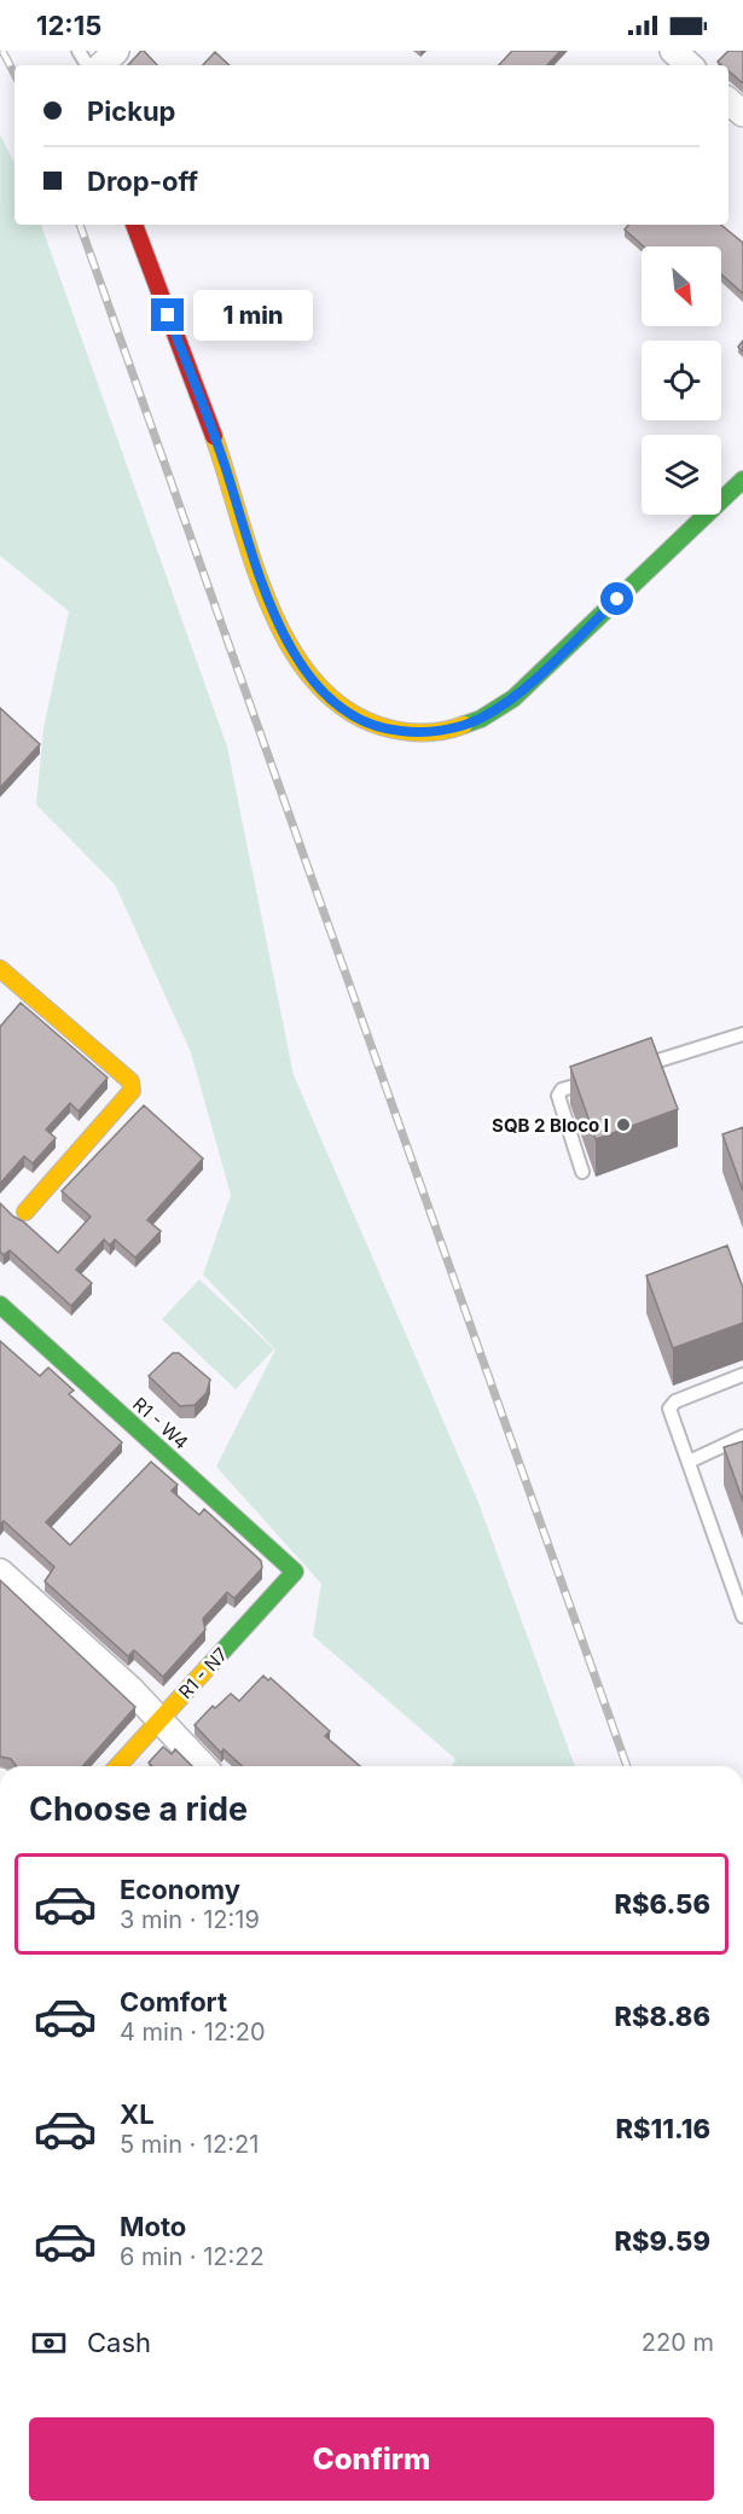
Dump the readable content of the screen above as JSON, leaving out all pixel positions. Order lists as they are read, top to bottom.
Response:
{
  "streets": {
    "main road": ["R1 - W4", "R1 - N7"]
  },
  "crossings": [
    ["R1 - W4", "R1 - N7"]
  ],
  "places": ["SQB 2 Bloco I"],
  "north": "bottom right",
  "page": {
    "status": "12:15",
    "banner": ["Pickup", "Drop-off"],
    "bubble": "1 min",
    "heading": "Choose a ride",
    "list": [
      {
        "name": "Economy",
        "note": "3 min · 12:19",
        "value": "R$6.56"
      },
      {
        "name": "Comfort",
        "note": "4 min · 12:20",
        "value": "R$8.86"
      },
      {
        "name": "XL",
        "note": "5 min · 12:21",
        "value": "R$11.16"
      },
      {
        "name": "Moto",
        "note": "6 min · 12:22",
        "value": "R$9.59"
      }
    ],
    "pay": ["Cash", "220 m"],
    "buttons": "Confirm"
  }
}
